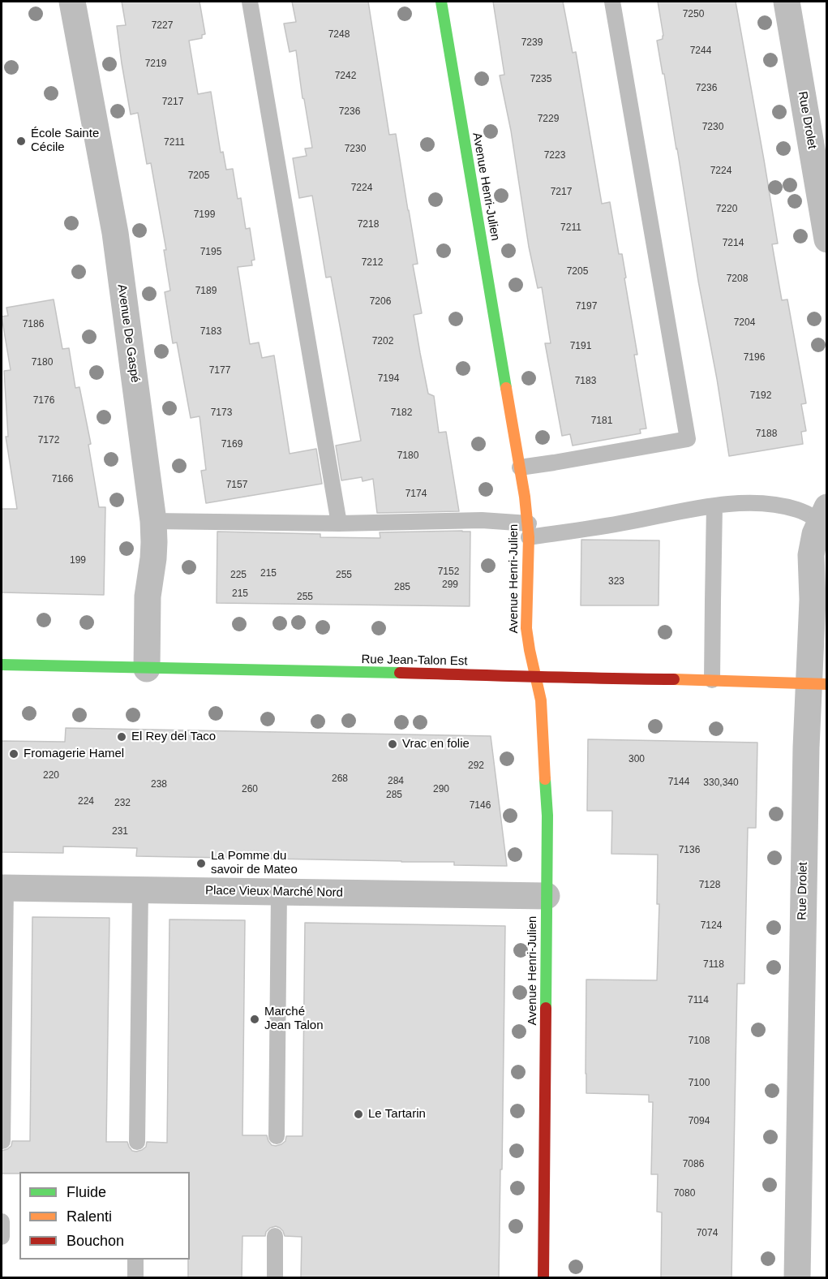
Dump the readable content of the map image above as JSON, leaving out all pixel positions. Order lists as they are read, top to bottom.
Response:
{
  "streets": {
    "street": [
      "Rue Drolet",
      "Avenue Henri-Julien",
      "Avenue De Gaspé",
      "Rue Jean-Talon Est",
      "Place Vieux Marché Nord"
    ]
  },
  "crossings": [
    ["Rue Drolet", "Rue Jean-Talon Est"],
    ["Avenue Henri-Julien", "Rue Jean-Talon Est"],
    ["Avenue Henri-Julien", "Place Vieux Marché Nord"],
    ["Avenue De Gaspé", "Rue Jean-Talon Est"]
  ],
  "places": [
    "École Sainte Cécile",
    "El Rey del Taco",
    "Vrac en folie",
    "Fromagerie Hamel",
    "La Pomme du savoir de Mateo",
    "Marché Jean Talon",
    "Le Tartarin"
  ],
  "house_numbers": [
    "7250",
    "7227",
    "7248",
    "7239",
    "7244",
    "7219",
    "7242",
    "7235",
    "7236",
    "7217",
    "7236",
    "7229",
    "7230",
    "7211",
    "7230",
    "7223",
    "7224",
    "7205",
    "7224",
    "7217",
    "7220",
    "7199",
    "7218",
    "7211",
    "7214",
    "7195",
    "7212",
    "7205",
    "7208",
    "7189",
    "7206",
    "7197",
    "7204",
    "7186",
    "7183",
    "7202",
    "7191",
    "7196",
    "7180",
    "7177",
    "7194",
    "7183",
    "7192",
    "7176",
    "7173",
    "7182",
    "7181",
    "7188",
    "7172",
    "7169",
    "7180",
    "7166",
    "7157",
    "7174",
    "199",
    "7152",
    "215",
    "225",
    "255",
    "323",
    "299",
    "285",
    "215",
    "255",
    "300",
    "292",
    "220",
    "268",
    "284",
    "7144",
    "330,340",
    "238",
    "260",
    "290",
    "285",
    "224",
    "232",
    "7146",
    "231",
    "7136",
    "7128",
    "7124",
    "7118",
    "7114",
    "7108",
    "7100",
    "7094",
    "7086",
    "7080",
    "7074"
  ],
  "legend": ["Fluide", "Ralenti", "Bouchon"]
}
